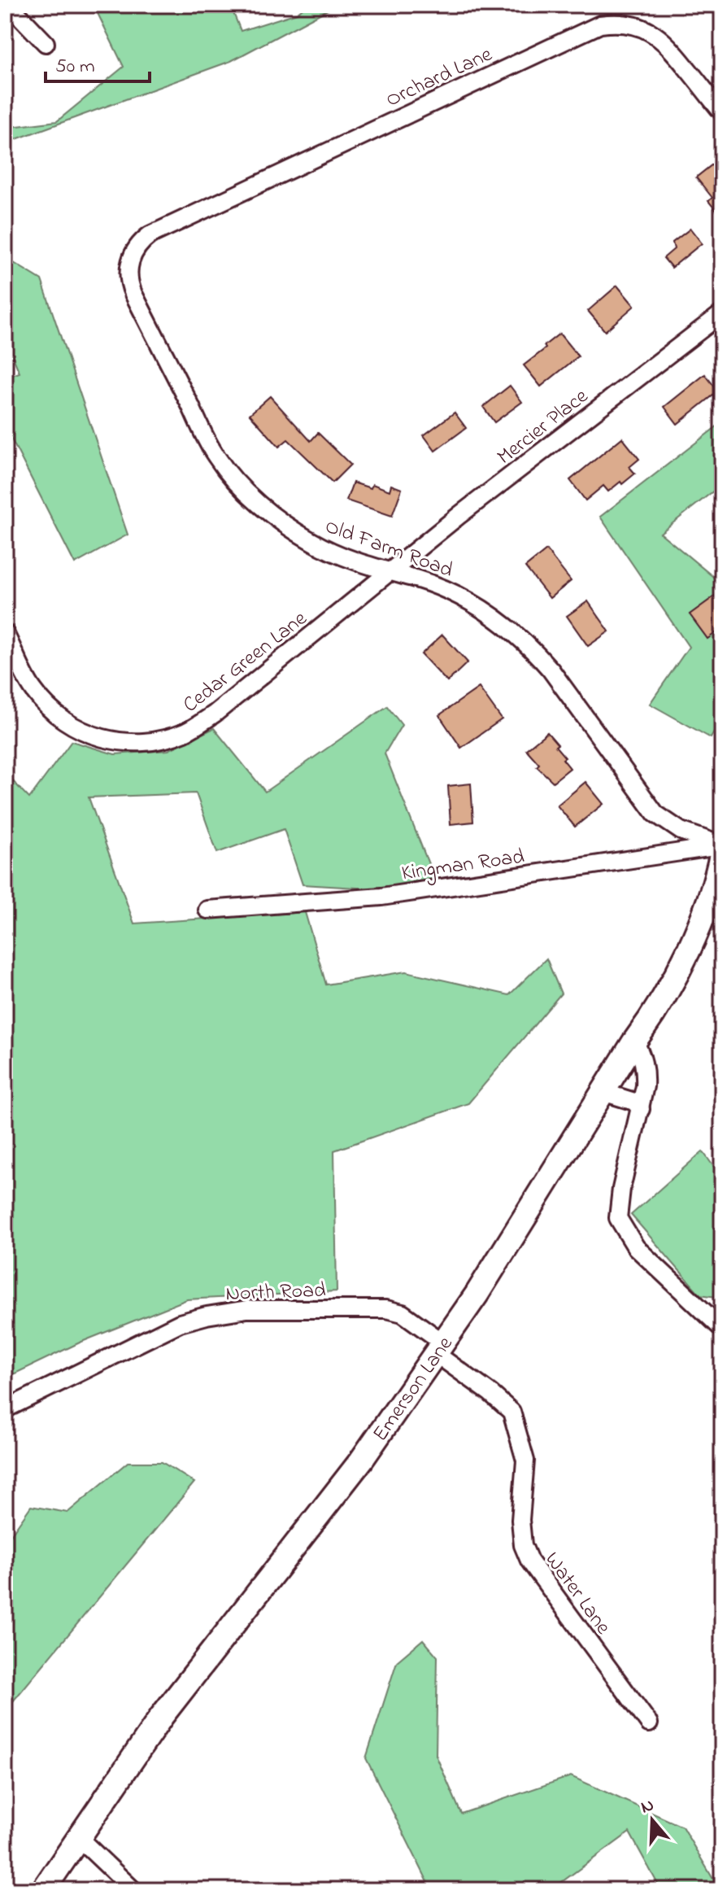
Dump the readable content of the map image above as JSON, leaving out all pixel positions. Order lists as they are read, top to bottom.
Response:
{
  "streets": {
    "street": [
      "Orchard Lane",
      "Mercier Place",
      "Old Farm Road",
      "Cedar Green Lane",
      "Kingman Road",
      "North Road",
      "Emerson Lane",
      "Water Lane"
    ]
  },
  "crossings": [
    ["Orchard Lane", "Old Farm Road"],
    ["Mercier Place", "Old Farm Road"],
    ["Mercier Place", "Cedar Green Lane"],
    ["Old Farm Road", "Cedar Green Lane"],
    ["Old Farm Road", "Kingman Road"],
    ["North Road", "Emerson Lane"],
    ["North Road", "Water Lane"],
    ["Emerson Lane", "Water Lane"]
  ],
  "scale_bar": "50 m",
  "north": "top"
}
